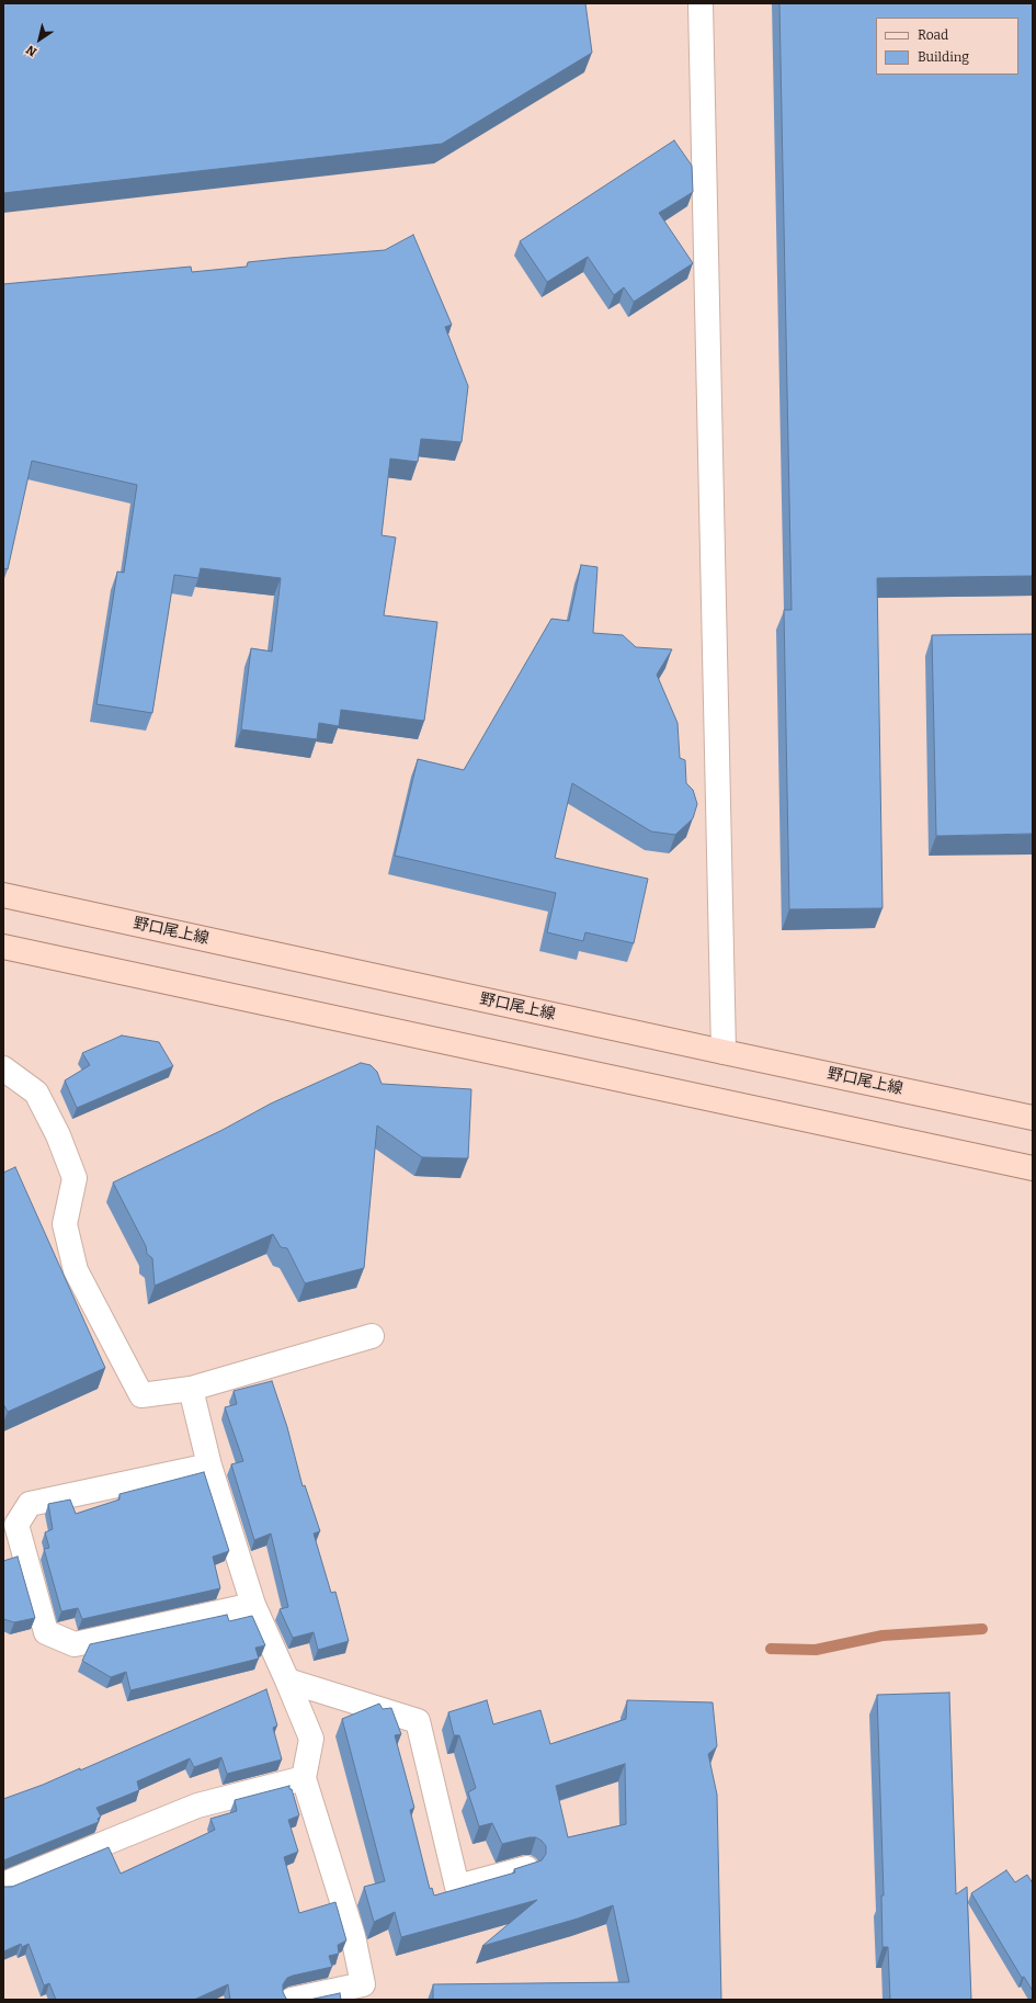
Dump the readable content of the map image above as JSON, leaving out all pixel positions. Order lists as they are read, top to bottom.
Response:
{
  "streets": {
    "main road": ["野口尾上線"]
  },
  "legend": ["Road", "Building"],
  "north": "bottom left"
}
